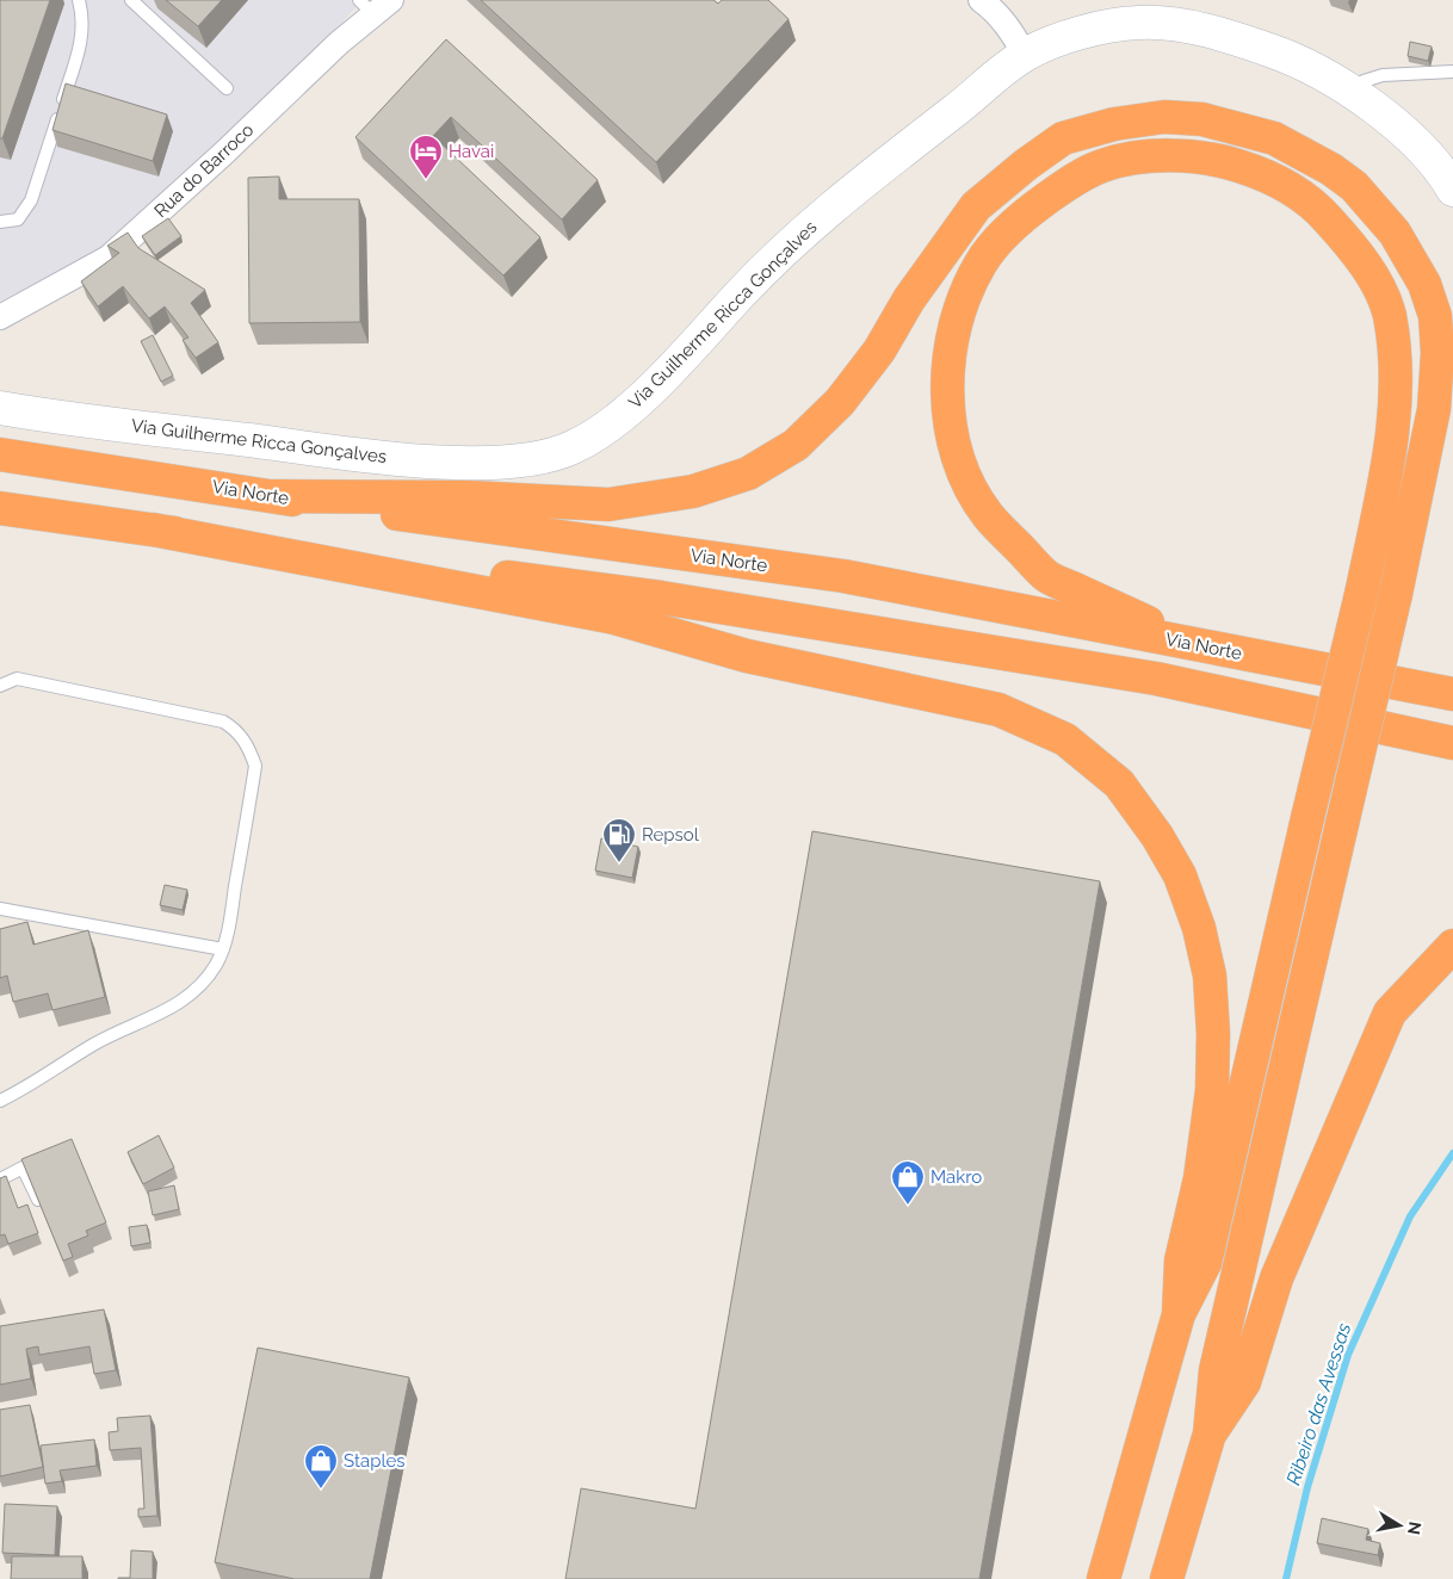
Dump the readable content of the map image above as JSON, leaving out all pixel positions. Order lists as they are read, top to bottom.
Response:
{
  "streets": {
    "highway": ["Via Norte"],
    "street": ["Rua do Barroco", "Via Guilherme Ricca Gonçalves"]
  },
  "water": ["Ribeiro das Avessas"],
  "places": {
    "hotel": ["Havai"],
    "fuel station": ["Repsol"],
    "shop": ["Makro", "Staples"]
  },
  "north": "right"
}
